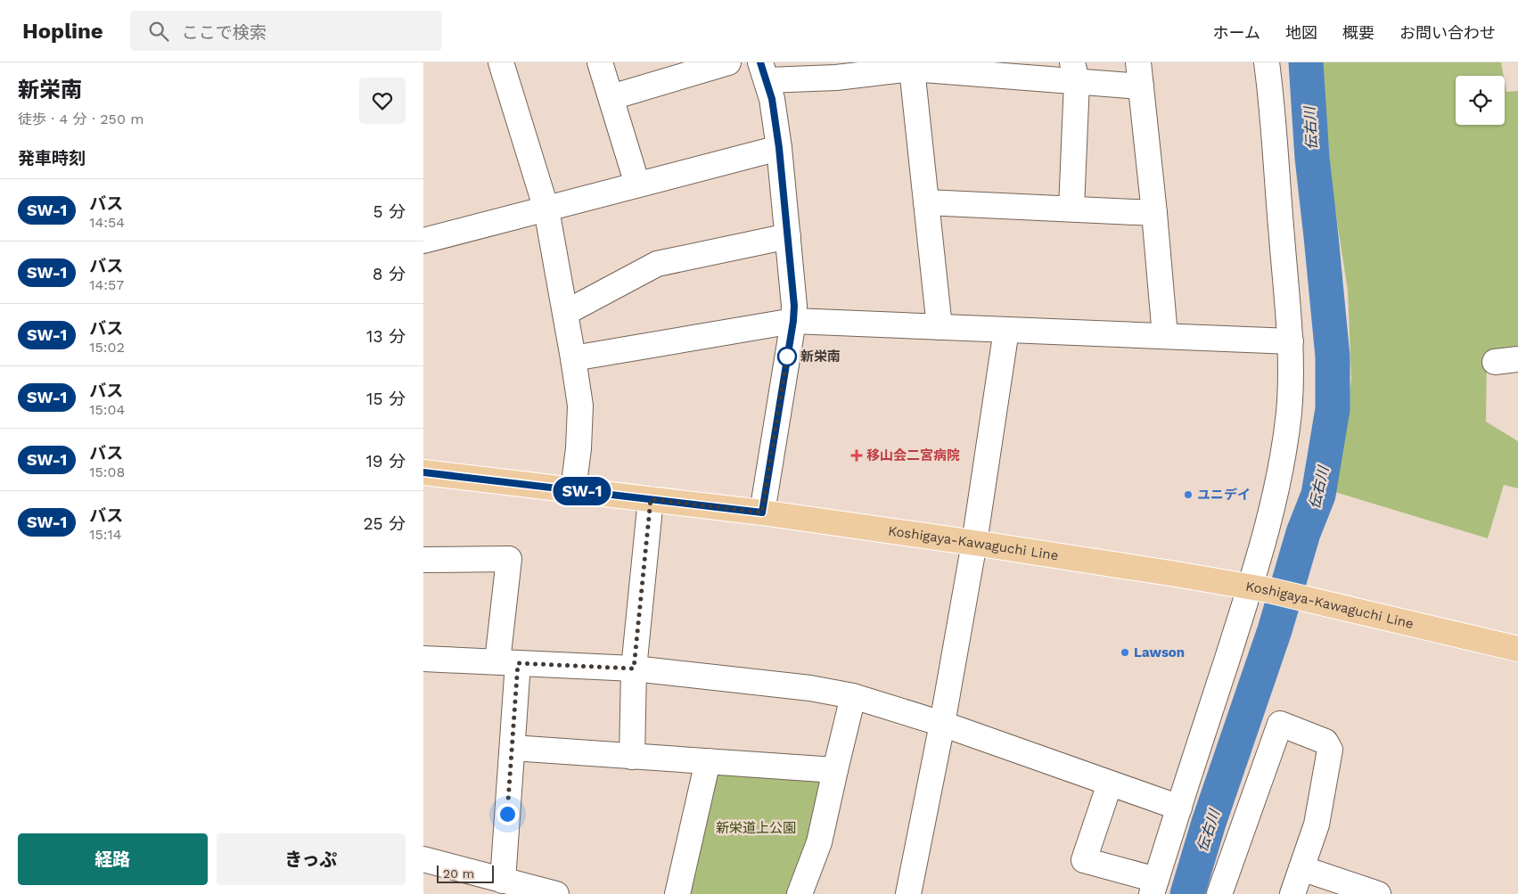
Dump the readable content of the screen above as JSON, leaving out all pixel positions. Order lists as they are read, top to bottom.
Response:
{
  "streets": {
    "main road": ["Koshigaya-Kawaguchi Line"]
  },
  "water": ["伝右川"],
  "parks": ["新栄道上公園"],
  "places": {
    "other": ["新栄南", "ユニデイ", "Lawson"],
    "health": ["移山会二宮病院"]
  },
  "lines": ["bus line SW-1"],
  "scale_bar": "20 m",
  "page": {
    "header": "Hopline",
    "search": "ここで検索",
    "nav": [
      "ホーム",
      "地図",
      "概要",
      "お問い合わせ"
    ],
    "heading": [
      ["新栄南", "徒歩 · 4 分 · 250 m"],
      "発車時刻"
    ],
    "on_map": "SW-1",
    "list": [
      {
        "mark": "SW-1",
        "name": "バス",
        "note": "14:54",
        "value": "5 分"
      },
      {
        "mark": "SW-1",
        "name": "バス",
        "note": "14:57",
        "value": "8 分"
      },
      {
        "mark": "SW-1",
        "name": "バス",
        "note": "15:02",
        "value": "13 分"
      },
      {
        "mark": "SW-1",
        "name": "バス",
        "note": "15:04",
        "value": "15 分"
      },
      {
        "mark": "SW-1",
        "name": "バス",
        "note": "15:08",
        "value": "19 分"
      },
      {
        "mark": "SW-1",
        "name": "バス",
        "note": "15:14",
        "value": "25 分"
      }
    ],
    "buttons": ["経路", "きっぷ"],
    "scale": "20 m"
  }
}
